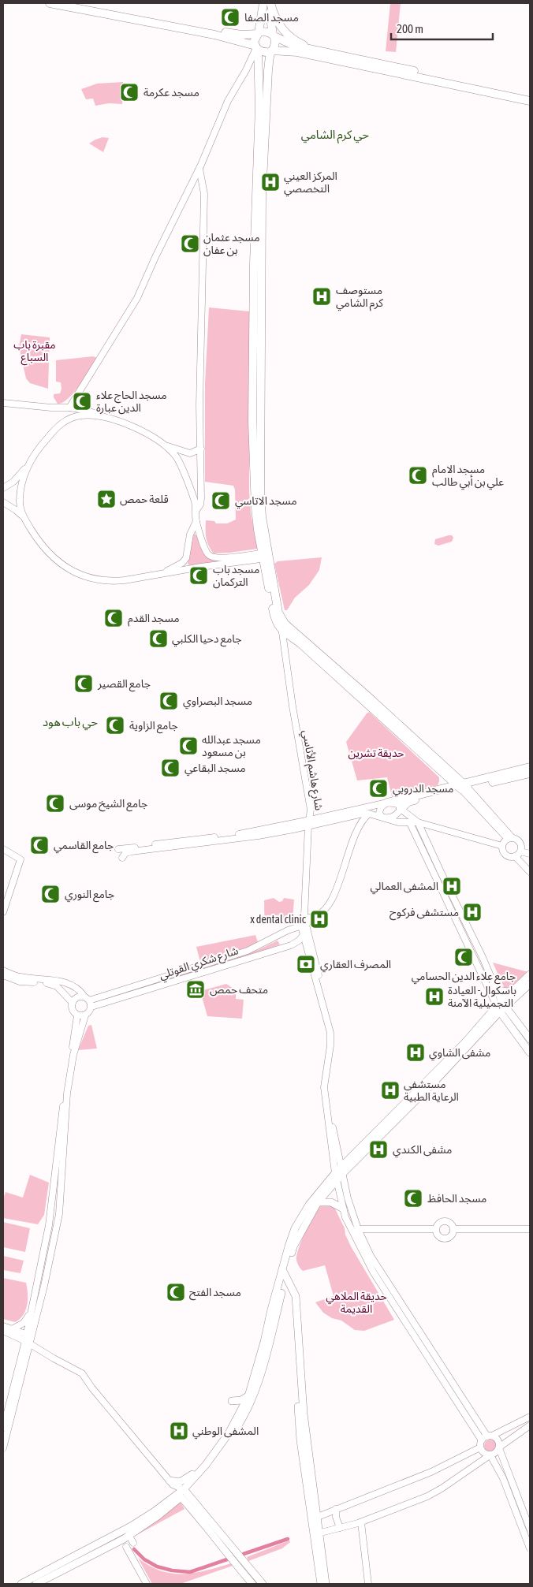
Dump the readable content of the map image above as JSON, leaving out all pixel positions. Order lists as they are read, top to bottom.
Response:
{
  "streets": {
    "main road": ["شارع هاشم الأتاسي", "شارع شكري القوتلي"]
  },
  "crossings": [
    ["شارع هاشم الأتاسي", "شارع شكري القوتلي"]
  ],
  "districts": ["حي كرم الشامي", "حي باب هود"],
  "parks": ["مقبرة باب السباع", "حديقة تشرين", "حديقة الملاهي القديمة"],
  "places": {
    "mosque": [
      "مسجد الصفا",
      "مسجد عكرمة",
      "مسجد عثمان بن عفان",
      "مسجد الحاج علاء الدين عبارة",
      "مسجد الامام علي بن أبي طالب",
      "مسجد الاتاسي",
      "مسجد باب التركمان",
      "مسجد القدم",
      "جامع دحيا الكلبي",
      "جامع القصير",
      "مسجد البصراوي",
      "جامع الزاوية",
      "مسجد عبدالله بن مسعود",
      "مسجد البقاعي",
      "مسجد الدروبي",
      "جامع الشيخ موسى",
      "جامع القاسمي",
      "جامع النوري",
      "جامع علاء الدين الحسامي",
      "مسجد الحافظ",
      "مسجد الفتح"
    ],
    "hospital": [
      "المركز العيني التخصصي",
      "مستوصف كرم الشامي",
      "المشفى العمالي",
      "مستشفى فركوح",
      "x dental clinic",
      "باسكوال- العيادة التجميلية الآمنة",
      "مشفى الشاوي",
      "مستشفى الرعاية الطبية",
      "مشفى الكندي",
      "المشفى الوطني"
    ],
    "place": ["قلعة حمص"],
    "bank": ["المصرف العقاري"],
    "museum": ["متحف حمص"]
  },
  "scale_bar": "200 m"
}
